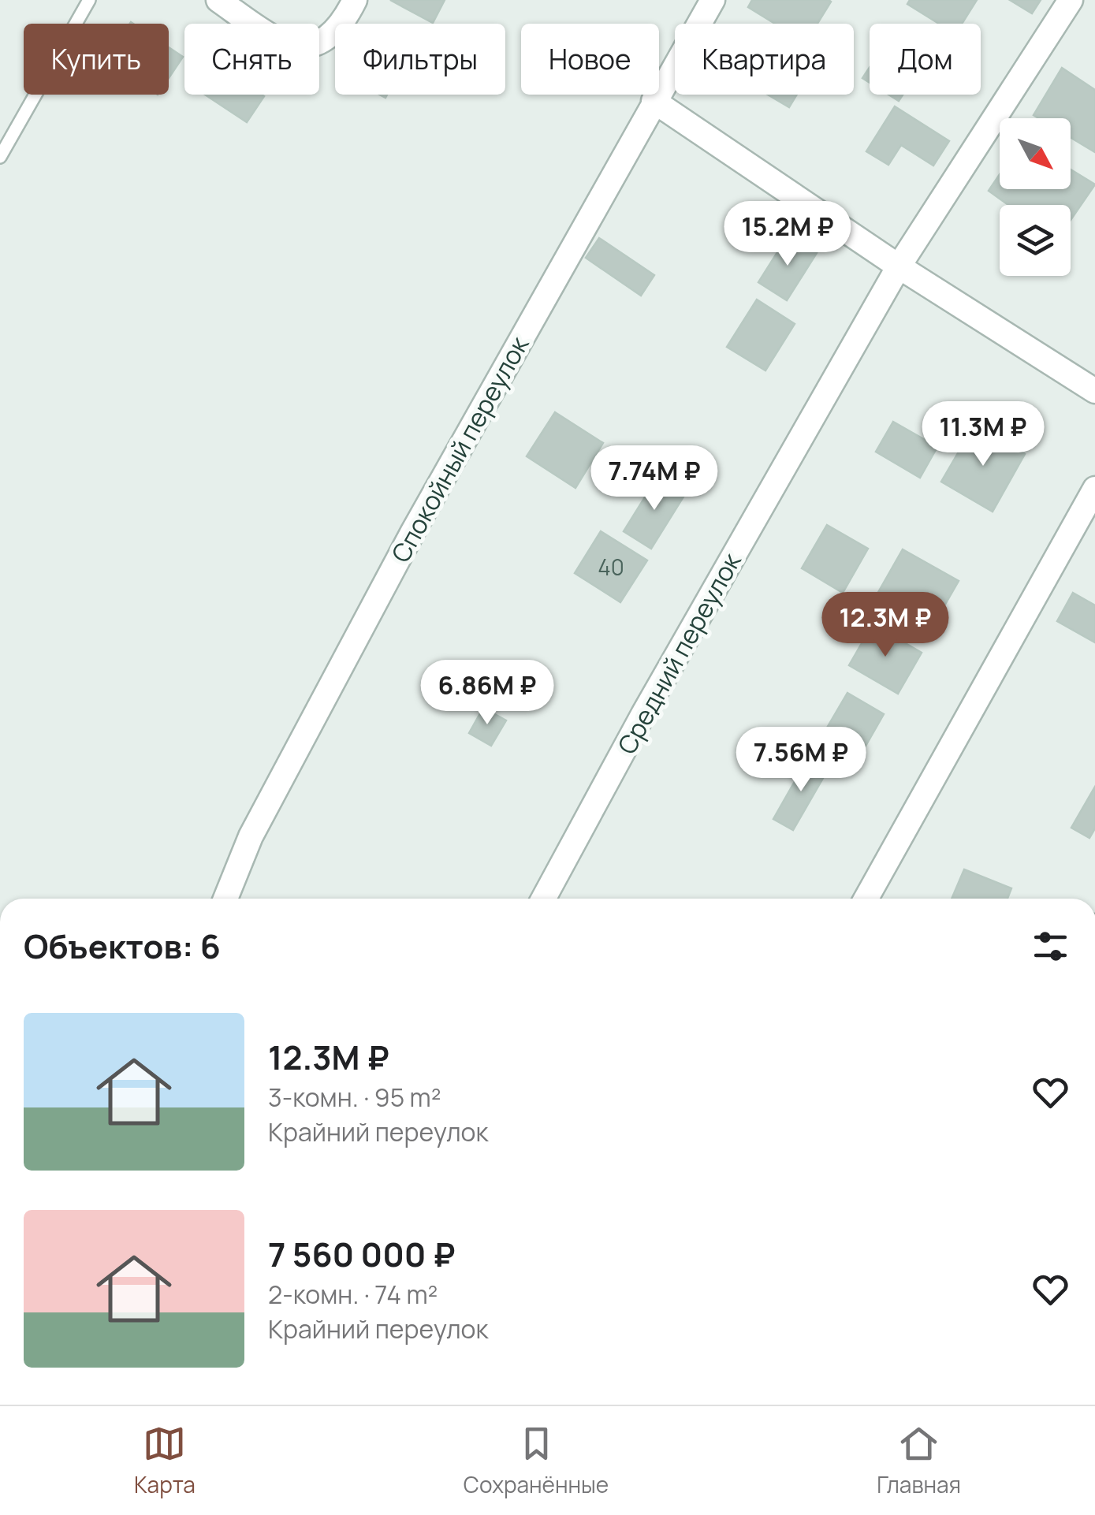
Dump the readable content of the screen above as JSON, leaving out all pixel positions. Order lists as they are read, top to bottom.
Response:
{
  "streets": {
    "street": ["Спокойный переулок", "Средний переулок"]
  },
  "house_numbers": ["40"],
  "north": "bottom right",
  "page": {
    "chip": [
      "Купить",
      "Снять",
      "Фильтры",
      "Новое",
      "Квартира",
      "Дом"
    ],
    "price": [
      "15.2M ₽",
      "11.3M ₽",
      "7.74M ₽",
      "12.3M ₽",
      "6.86M ₽",
      "7.56M ₽"
    ],
    "heading": "Объектов: 6",
    "list": [
      {
        "name": "12.3M ₽",
        "note": "3-комн. · 95 m² · Крайний переулок"
      },
      {
        "name": "7 560 000 ₽",
        "note": "2-комн. · 74 m² · Крайний переулок"
      }
    ],
    "tabs": ["Карта", "Сохранённые", "Главная"]
  }
}
